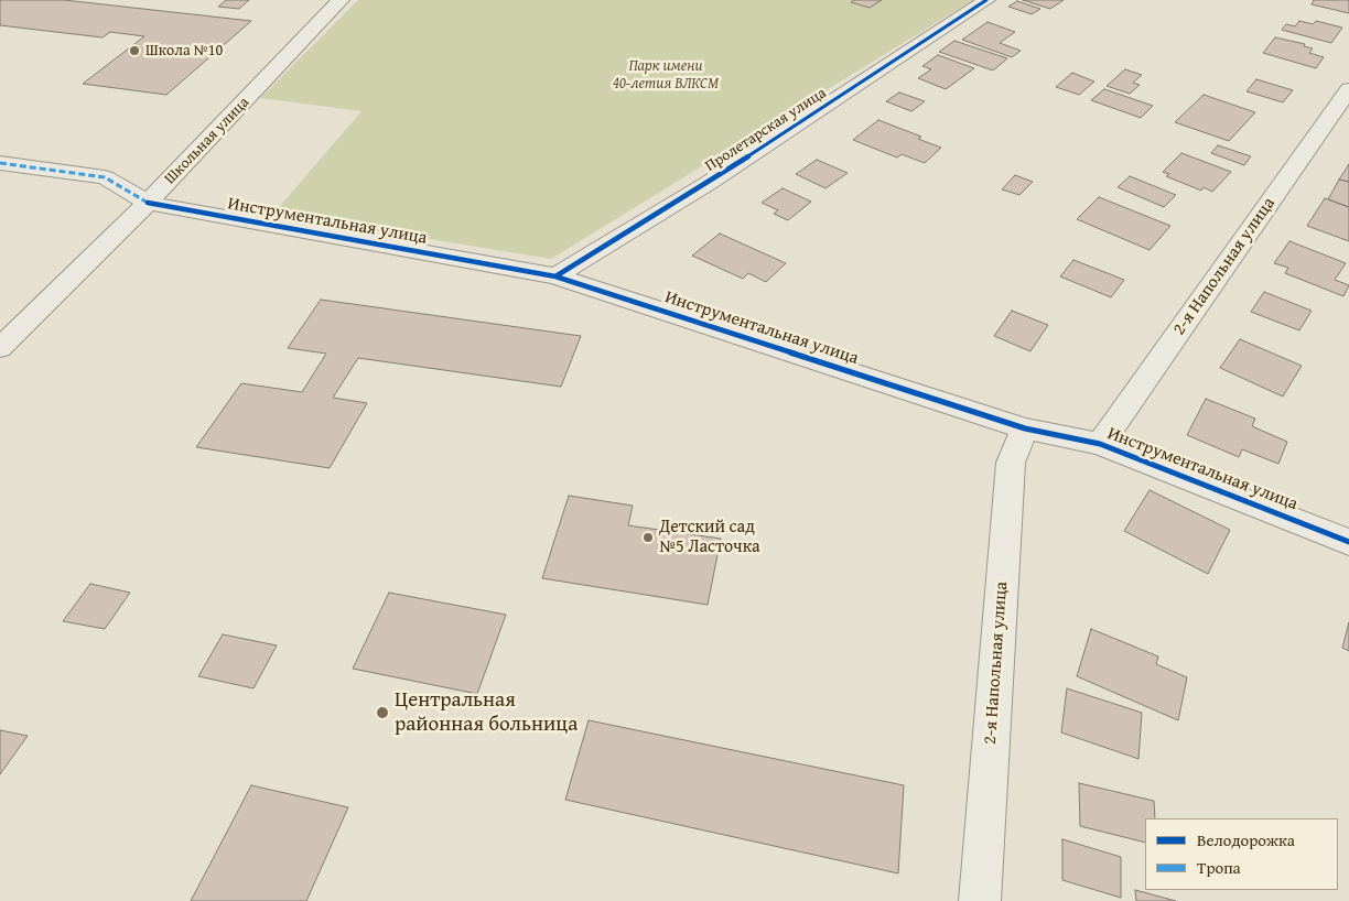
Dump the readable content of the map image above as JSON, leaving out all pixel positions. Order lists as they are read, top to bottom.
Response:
{
  "streets": {
    "street": [
      "Пролетарская улица",
      "Школьная улица",
      "Инструментальная улица",
      "2-я Напольная улица"
    ]
  },
  "crossings": [
    ["Пролетарская улица", "Инструментальная улица"],
    ["Школьная улица", "Инструментальная улица"],
    ["Инструментальная улица", "2-я Напольная улица"]
  ],
  "parks": ["Парк имени 40-летия ВЛКСМ"],
  "places": ["Школа №10", "Детский сад №5 Ласточка", "Центральная районная больница"],
  "legend": ["Велодорожка", "Тропа"]
}
